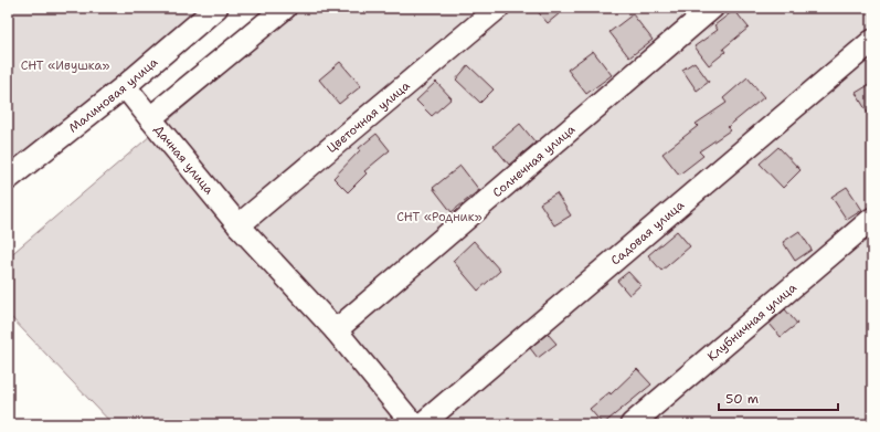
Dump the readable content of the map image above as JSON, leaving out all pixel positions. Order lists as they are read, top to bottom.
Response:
{
  "streets": {
    "street": [
      "Малиновая улица",
      "Цветочная улица",
      "Дачная улица",
      "Солнечная улица",
      "Садовая улица",
      "Клубничная улица"
    ]
  },
  "crossings": [
    ["Цветочная улица", "Дачная улица"],
    ["Дачная улица", "Солнечная улица"]
  ],
  "parks": ["СНТ «Ивушка»", "СНТ «Родник»"],
  "scale_bar": "50 m"
}
